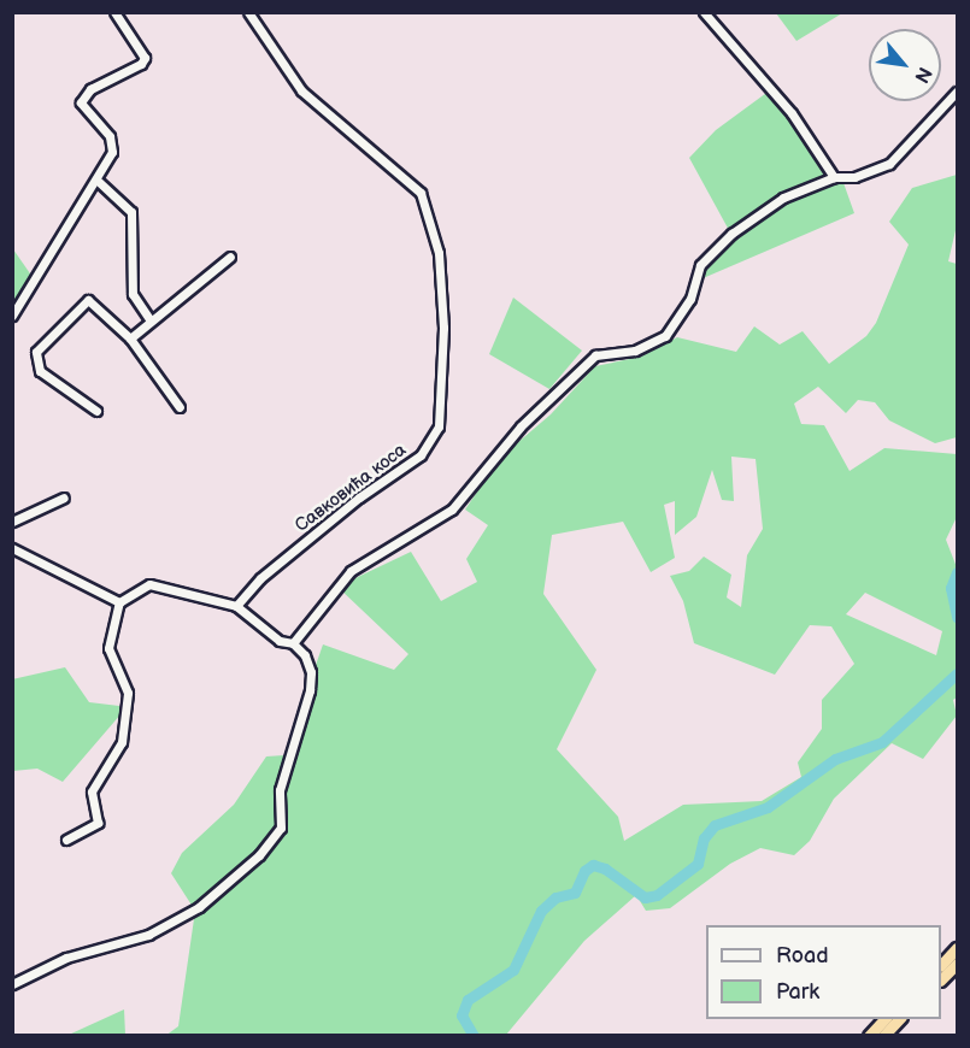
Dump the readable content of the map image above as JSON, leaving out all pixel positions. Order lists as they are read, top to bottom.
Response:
{
  "streets": {
    "street": ["Савковића коса"]
  },
  "legend": ["Road", "Park"],
  "north": "bottom right"
}
